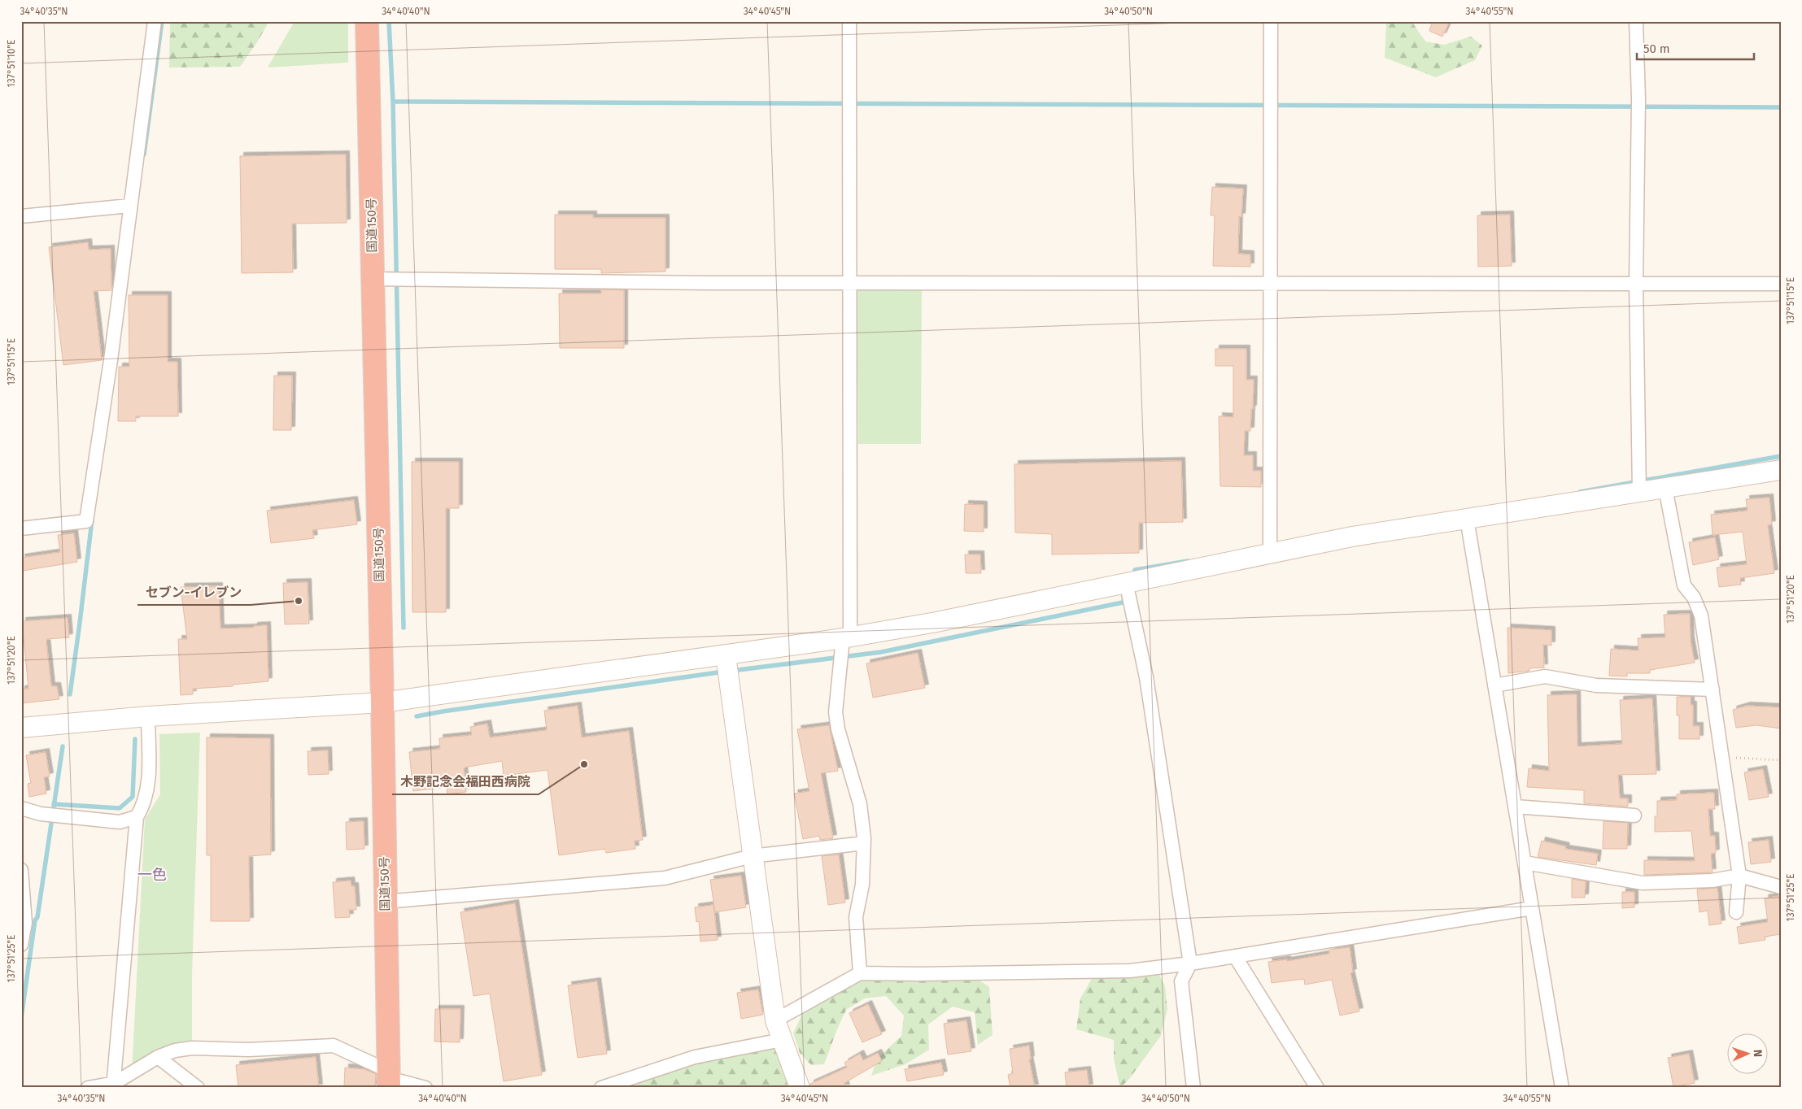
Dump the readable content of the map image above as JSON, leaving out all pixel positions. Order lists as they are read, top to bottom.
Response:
{
  "streets": {
    "highway": ["国道150号"]
  },
  "districts": ["一色"],
  "places": ["セブン-イレブン", "木野記念会福田西病院"],
  "scale_bar": "50 m",
  "north": "right",
  "coordinates": [
    "34°40'35\"N",
    "34°40'40\"N",
    "34°40'45\"N",
    "34°40'50\"N",
    "34°40'55\"N",
    "137°51'10\"E",
    "137°51'15\"E",
    "137°51'20\"E",
    "137°51'25\"E"
  ]
}
